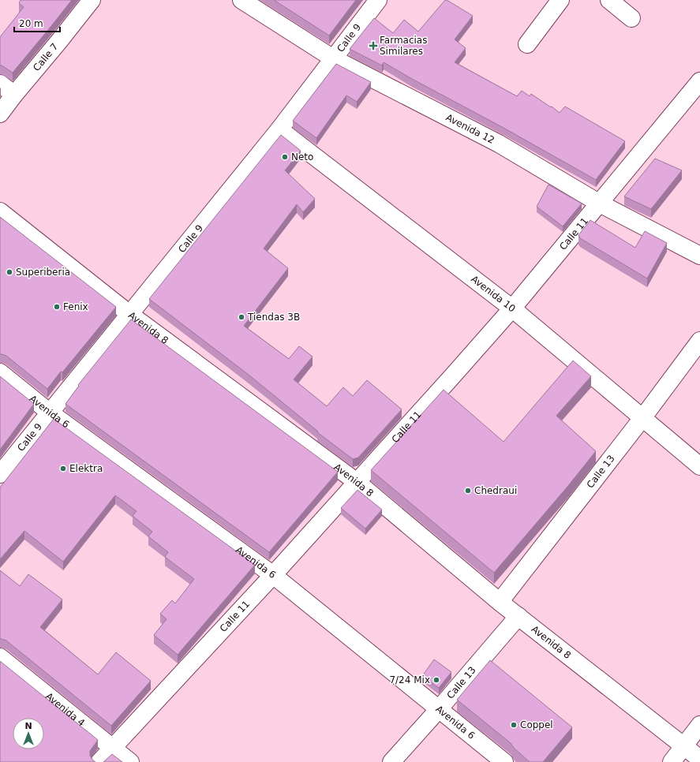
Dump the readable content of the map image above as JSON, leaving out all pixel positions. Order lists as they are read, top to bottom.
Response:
{
  "streets": {
    "street": [
      "Calle 9",
      "Calle 7",
      "Avenida 12",
      "Calle 11",
      "Avenida 10",
      "Avenida 8",
      "Avenida 6",
      "Calle 13",
      "Avenida 4"
    ]
  },
  "crossings": [
    ["Calle 9", "Avenida 12"],
    ["Calle 9", "Avenida 10"],
    ["Calle 9", "Avenida 8"],
    ["Calle 9", "Avenida 6"],
    ["Avenida 12", "Calle 11"],
    ["Calle 11", "Avenida 10"],
    ["Calle 11", "Avenida 8"],
    ["Calle 11", "Avenida 6"],
    ["Calle 11", "Avenida 4"],
    ["Avenida 10", "Calle 13"],
    ["Avenida 8", "Calle 13"],
    ["Avenida 6", "Calle 13"]
  ],
  "places": {
    "health": ["Farmacias Similares"],
    "other": [
      "Neto",
      "Superiberia",
      "Fenix",
      "Tiendas 3B",
      "Elektra",
      "Chedraui",
      "7/24 Mix",
      "Coppel"
    ]
  },
  "scale_bar": "20 m",
  "north": "top"
}
